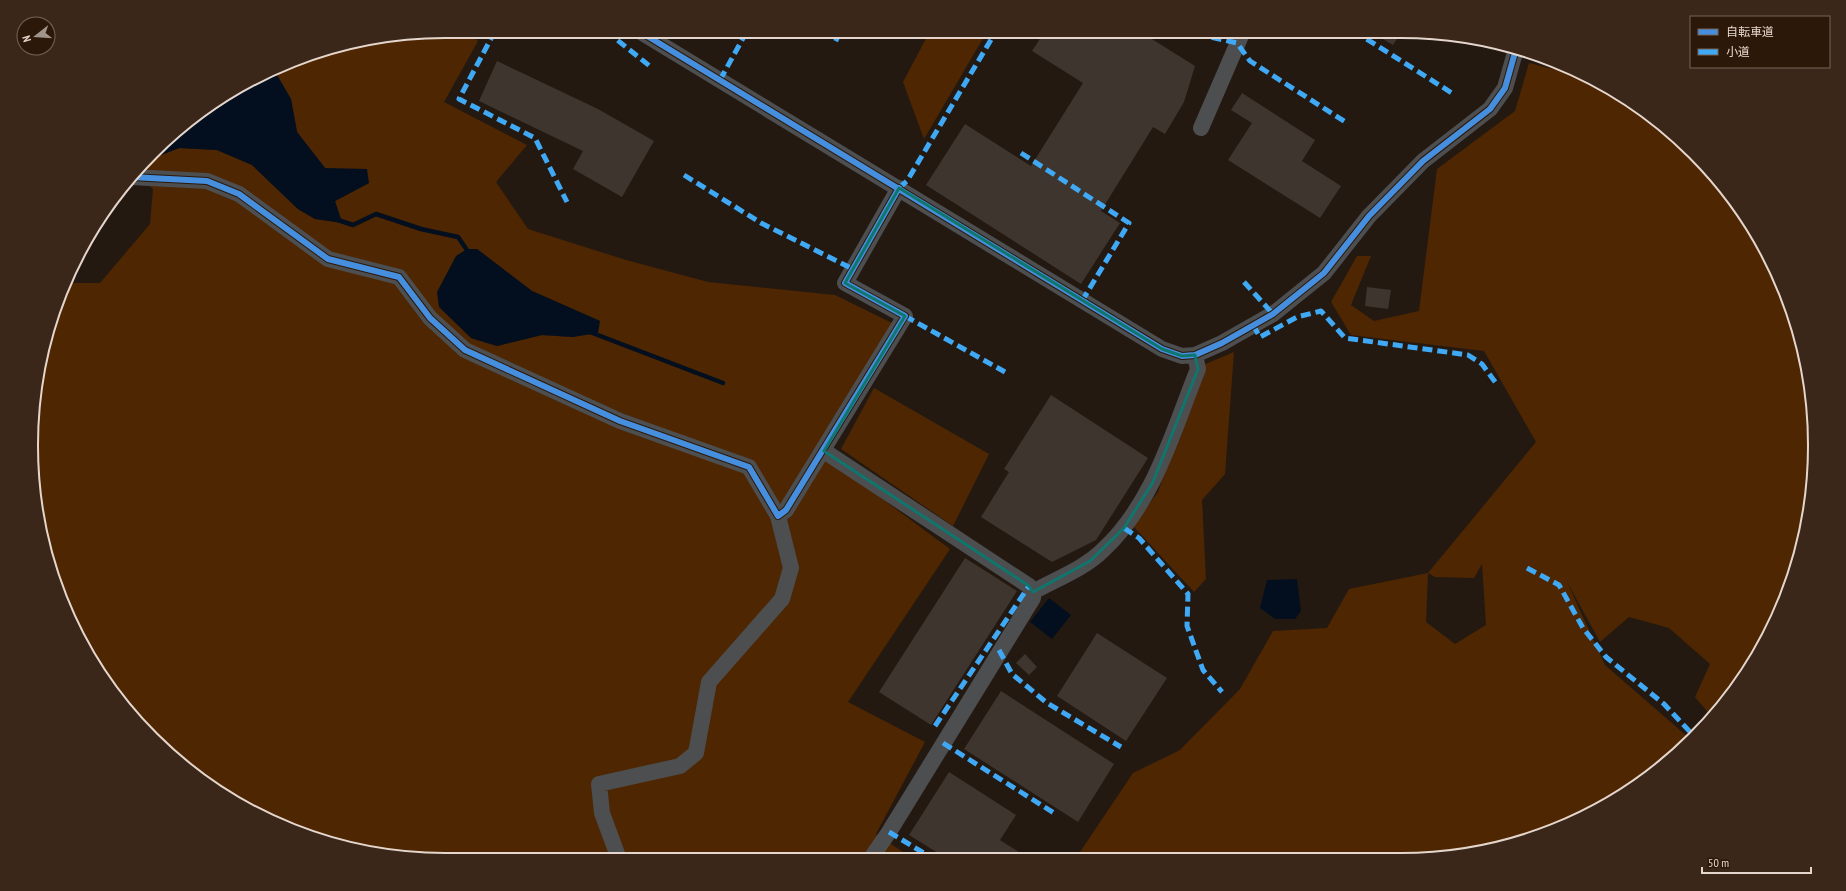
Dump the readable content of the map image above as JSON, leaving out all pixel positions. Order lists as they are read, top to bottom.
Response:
{
  "legend": ["自転車道", "小道"],
  "scale_bar": "50 m",
  "north": "left"
}
